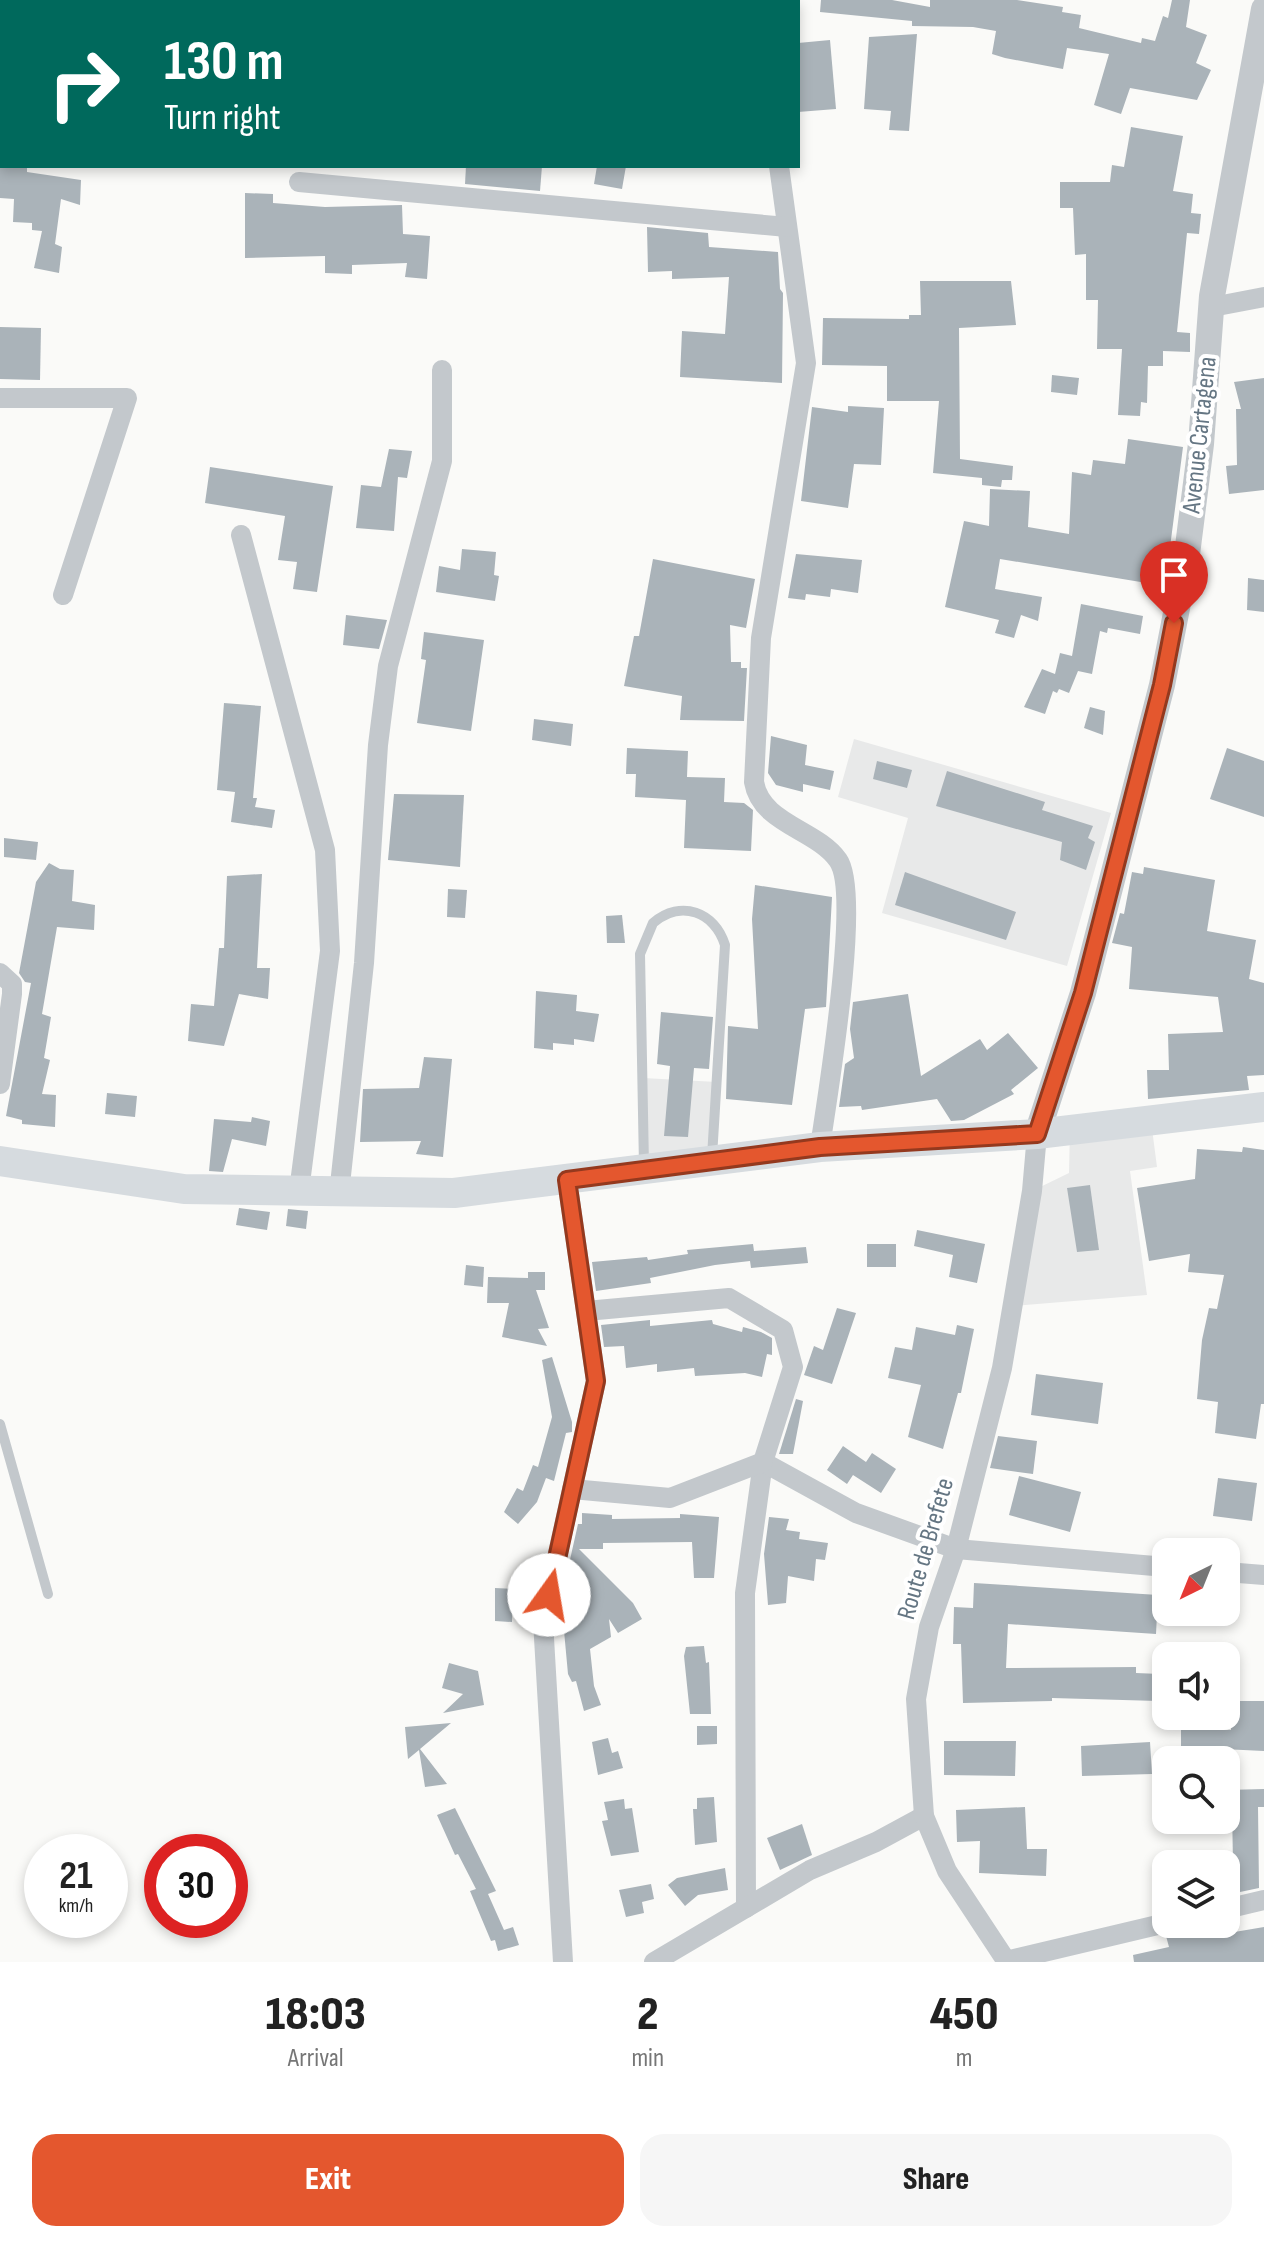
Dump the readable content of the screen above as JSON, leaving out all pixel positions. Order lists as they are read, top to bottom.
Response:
{
  "streets": {
    "street": ["Avenue Cartagena", "Route de Brefete"]
  },
  "crossings": [
    ["Avenue Cartagena", "Route de Brefete"]
  ],
  "north": "bottom left",
  "page": {
    "turn": ["130 m", "Turn right"],
    "speed": "21 km/h",
    "limit": "30",
    "eta": [
      "18:03",
      "Arrival",
      "2",
      "min",
      "450",
      "m"
    ],
    "buttons": ["Exit", "Share"]
  }
}
